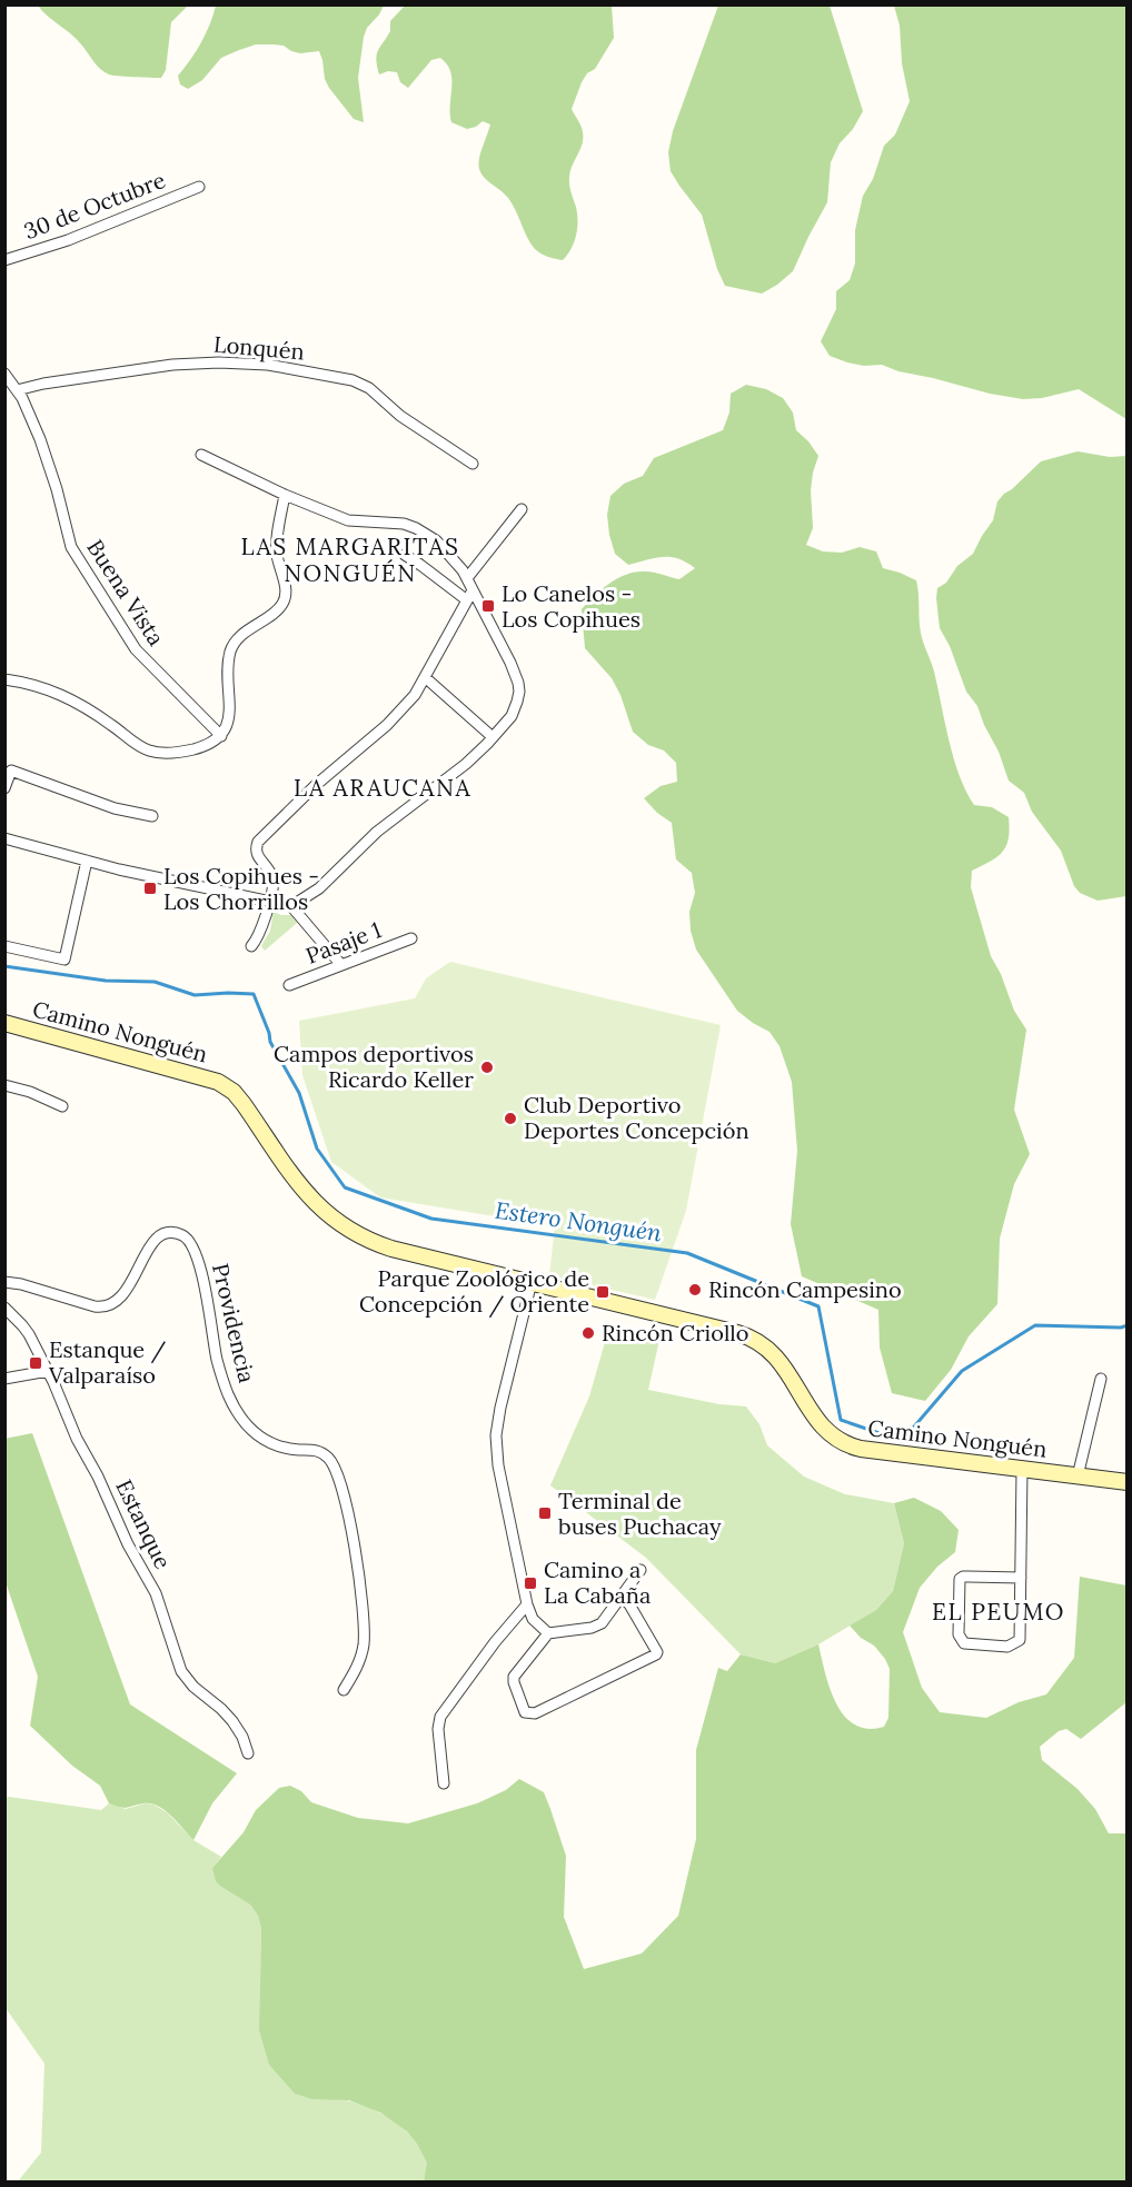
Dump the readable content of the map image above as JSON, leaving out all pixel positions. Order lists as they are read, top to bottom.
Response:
{
  "streets": {
    "main road": ["Camino Nonguén"],
    "street": [
      "30 de Octubre",
      "Lonquén",
      "Buena Vista",
      "Pasaje 1",
      "Providencia",
      "Estanque"
    ]
  },
  "crossings": [
    ["Lonquén", "Buena Vista"]
  ],
  "districts": ["LAS MARGARITAS NONGUÉN", "LA ARAUCANA", "EL PEUMO"],
  "water": ["Estero Nonguén"],
  "places": {
    "transit": [
      "Lo Canelos - Los Copihues",
      "Los Copihues - Los Chorrillos",
      "Parque Zoológico de Concepción / Oriente",
      "Estanque / Valparaíso",
      "Terminal de buses Puchacay",
      "Camino a La Cabaña"
    ],
    "other": [
      "Campos deportivos Ricardo Keller",
      "Club Deportivo Deportes Concepción",
      "Rincón Campesino",
      "Rincón Criollo"
    ]
  }
}
